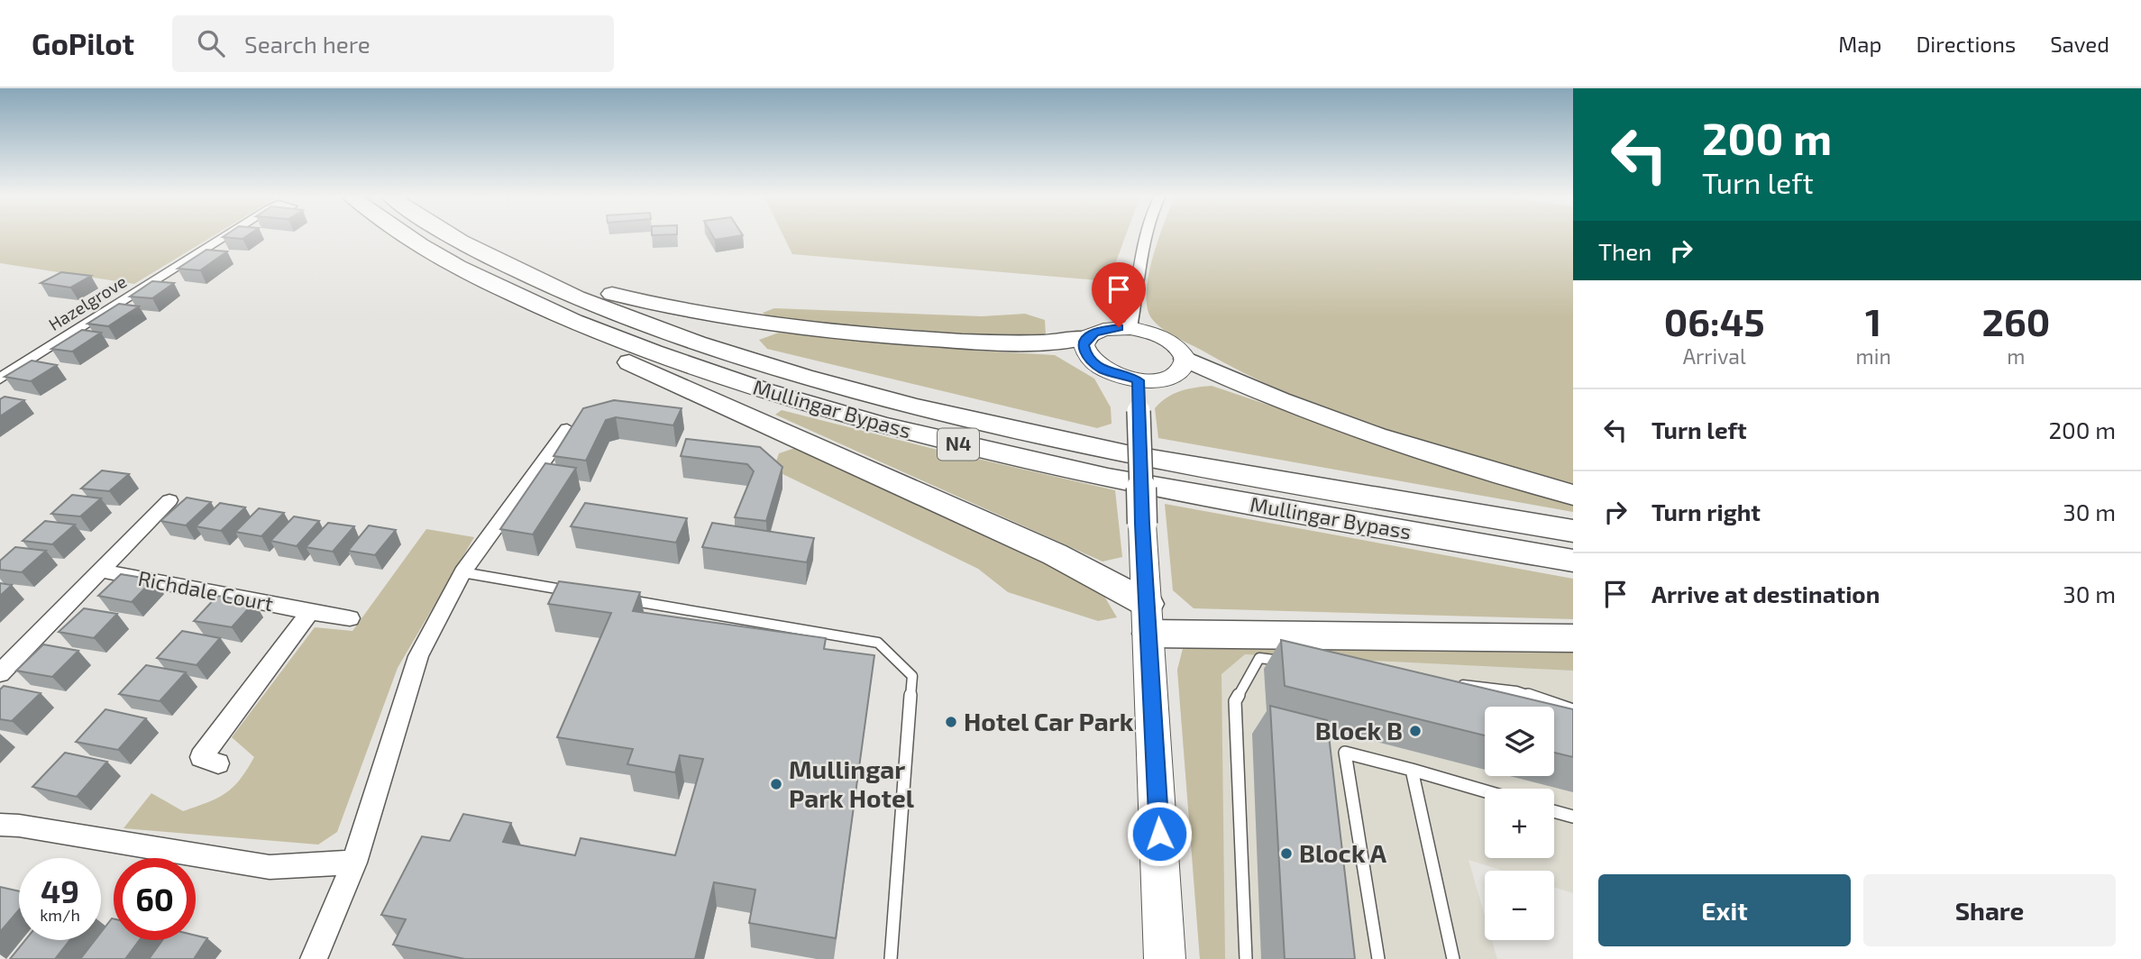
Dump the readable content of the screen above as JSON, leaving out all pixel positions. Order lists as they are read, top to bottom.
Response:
{
  "streets": {
    "highway": ["Mullingar Bypass", "N4"],
    "street": ["Hazelgrove", "Richdale Court"]
  },
  "places": [
    "Hotel Car Park",
    "Block B",
    "Mullingar Park Hotel",
    "Block A"
  ],
  "page": {
    "header": "GoPilot",
    "search": "Search here",
    "nav": ["Map", "Directions", "Saved"],
    "turn": ["200 m", "Turn left"],
    "then": "Then",
    "eta": [
      "06:45",
      "Arrival",
      "1",
      "min",
      "260",
      "m"
    ],
    "list": [
      {
        "name": "Turn left",
        "value": "200 m"
      },
      {
        "name": "Turn right",
        "value": "30 m"
      },
      {
        "name": "Arrive at destination",
        "value": "30 m"
      }
    ],
    "map_buttons": ["+", "−"],
    "speed": "49 km/h",
    "limit": "60",
    "buttons": ["Exit", "Share"]
  }
}
